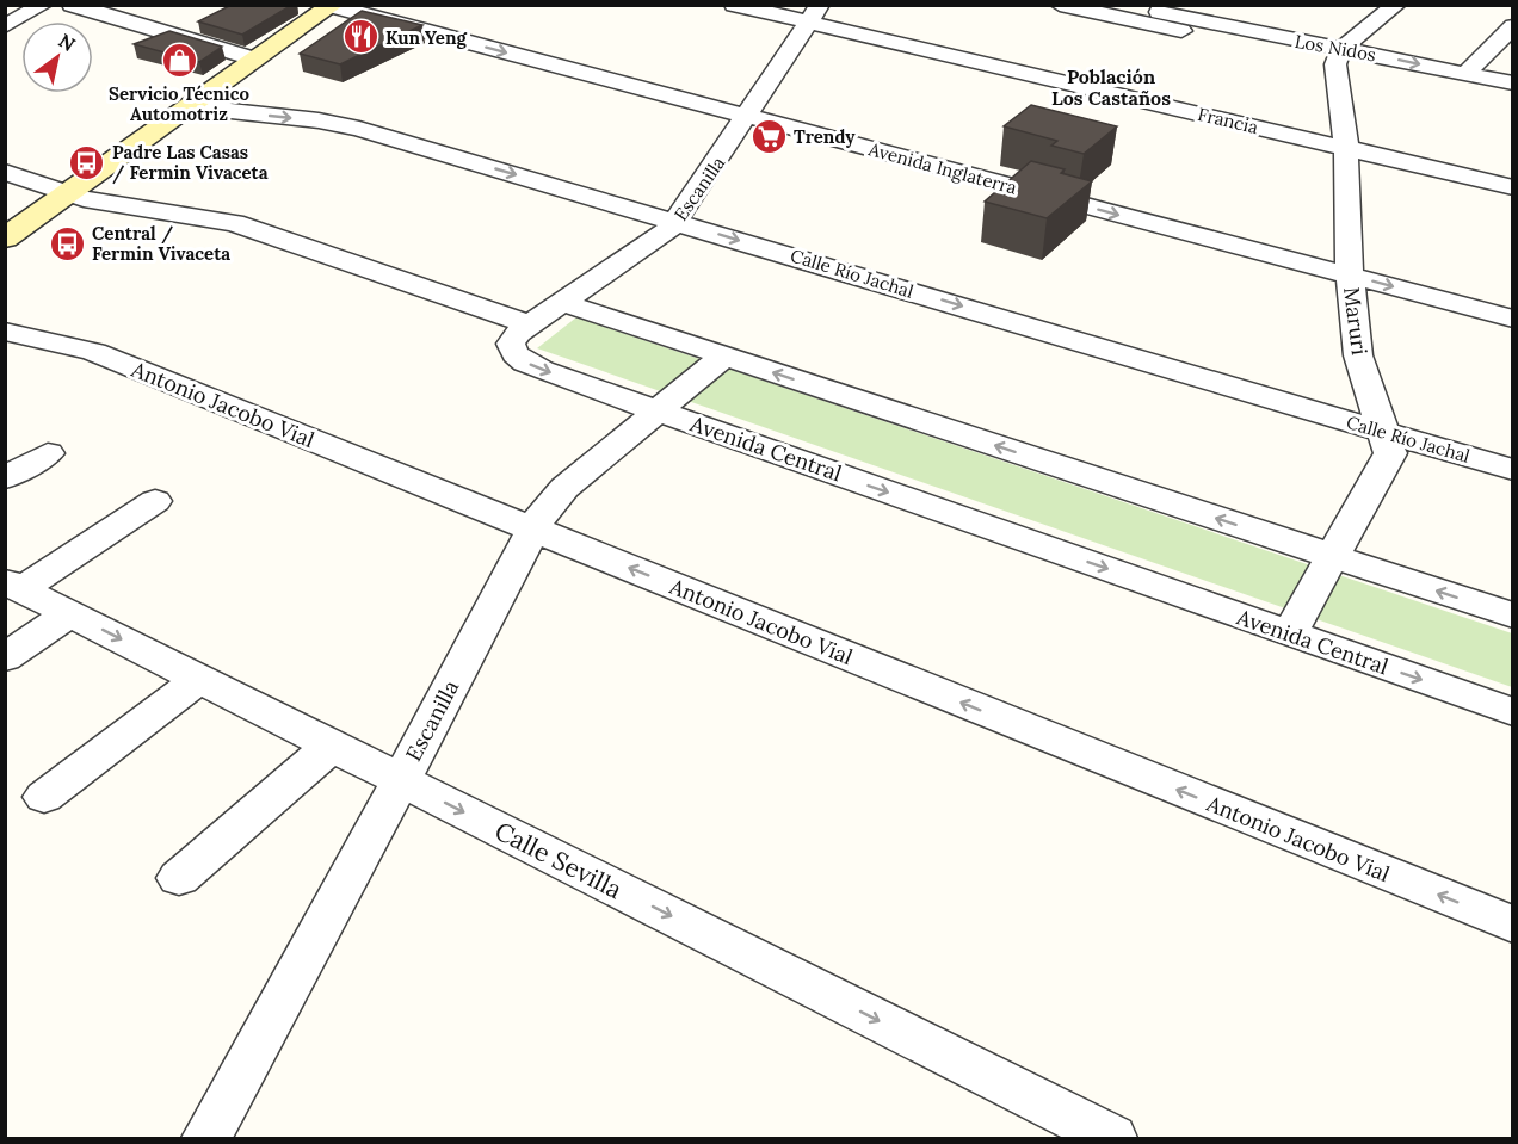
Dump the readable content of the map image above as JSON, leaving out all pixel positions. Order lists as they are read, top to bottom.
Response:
{
  "streets": {
    "street": [
      "Los Nidos",
      "Francia",
      "Avenida Inglaterra",
      "Escanilla",
      "Calle Río Jachal",
      "Maruri",
      "Antonio Jacobo Vial",
      "Avenida Central",
      "Calle Sevilla"
    ]
  },
  "crossings": [
    ["Los Nidos", "Maruri"],
    ["Francia", "Escanilla"],
    ["Francia", "Maruri"],
    ["Avenida Inglaterra", "Escanilla"],
    ["Avenida Inglaterra", "Maruri"],
    ["Escanilla", "Calle Río Jachal"],
    ["Escanilla", "Antonio Jacobo Vial"],
    ["Escanilla", "Avenida Central"],
    ["Escanilla", "Calle Sevilla"],
    ["Calle Río Jachal", "Maruri"],
    ["Maruri", "Avenida Central"]
  ],
  "one_way": ["Calle Sevilla"],
  "districts": ["Población Los Castaños"],
  "places": {
    "restaurant": ["Kun Yeng"],
    "shop": ["Servicio Técnico Automotriz"],
    "supermarket": ["Trendy"],
    "bus stop": ["Padre Las Casas / Fermin Vivaceta", "Central / Fermin Vivaceta"]
  },
  "north": "top right"
}
